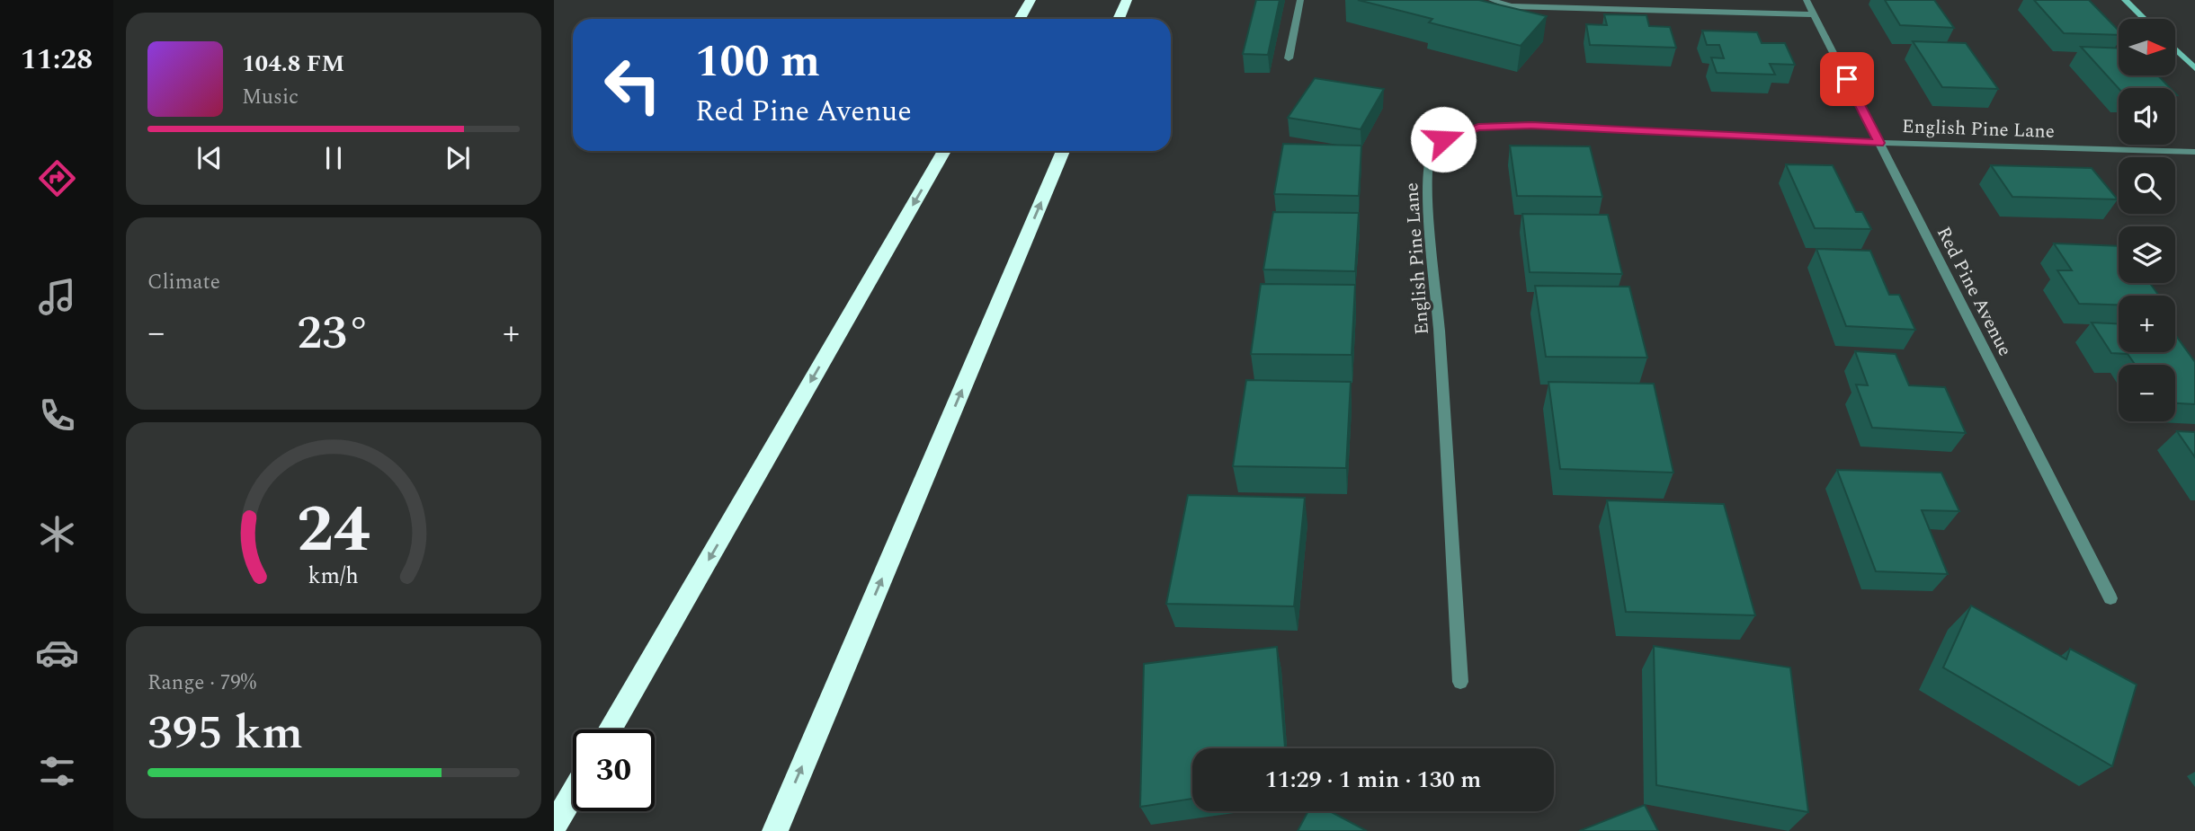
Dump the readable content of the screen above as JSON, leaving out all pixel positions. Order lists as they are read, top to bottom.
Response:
{
  "streets": {
    "street": ["English Pine Lane", "Red Pine Avenue"]
  },
  "crossings": [
    ["English Pine Lane", "Red Pine Avenue"]
  ],
  "north": "right",
  "page": {
    "tabs": "11:28",
    "map_buttons": ["+", "−"],
    "turn": ["100 m", "Red Pine Avenue"],
    "song": ["104.8 FM", "Music"],
    "tile": [
      "Climate",
      ["Range · 79%", "395 km"]
    ],
    "heat": ["−", "23°", "+"],
    "limit": "30",
    "trip": "11:29 · 1 min · 130 m",
    "gauge": ["24", "km/h"]
  }
}
